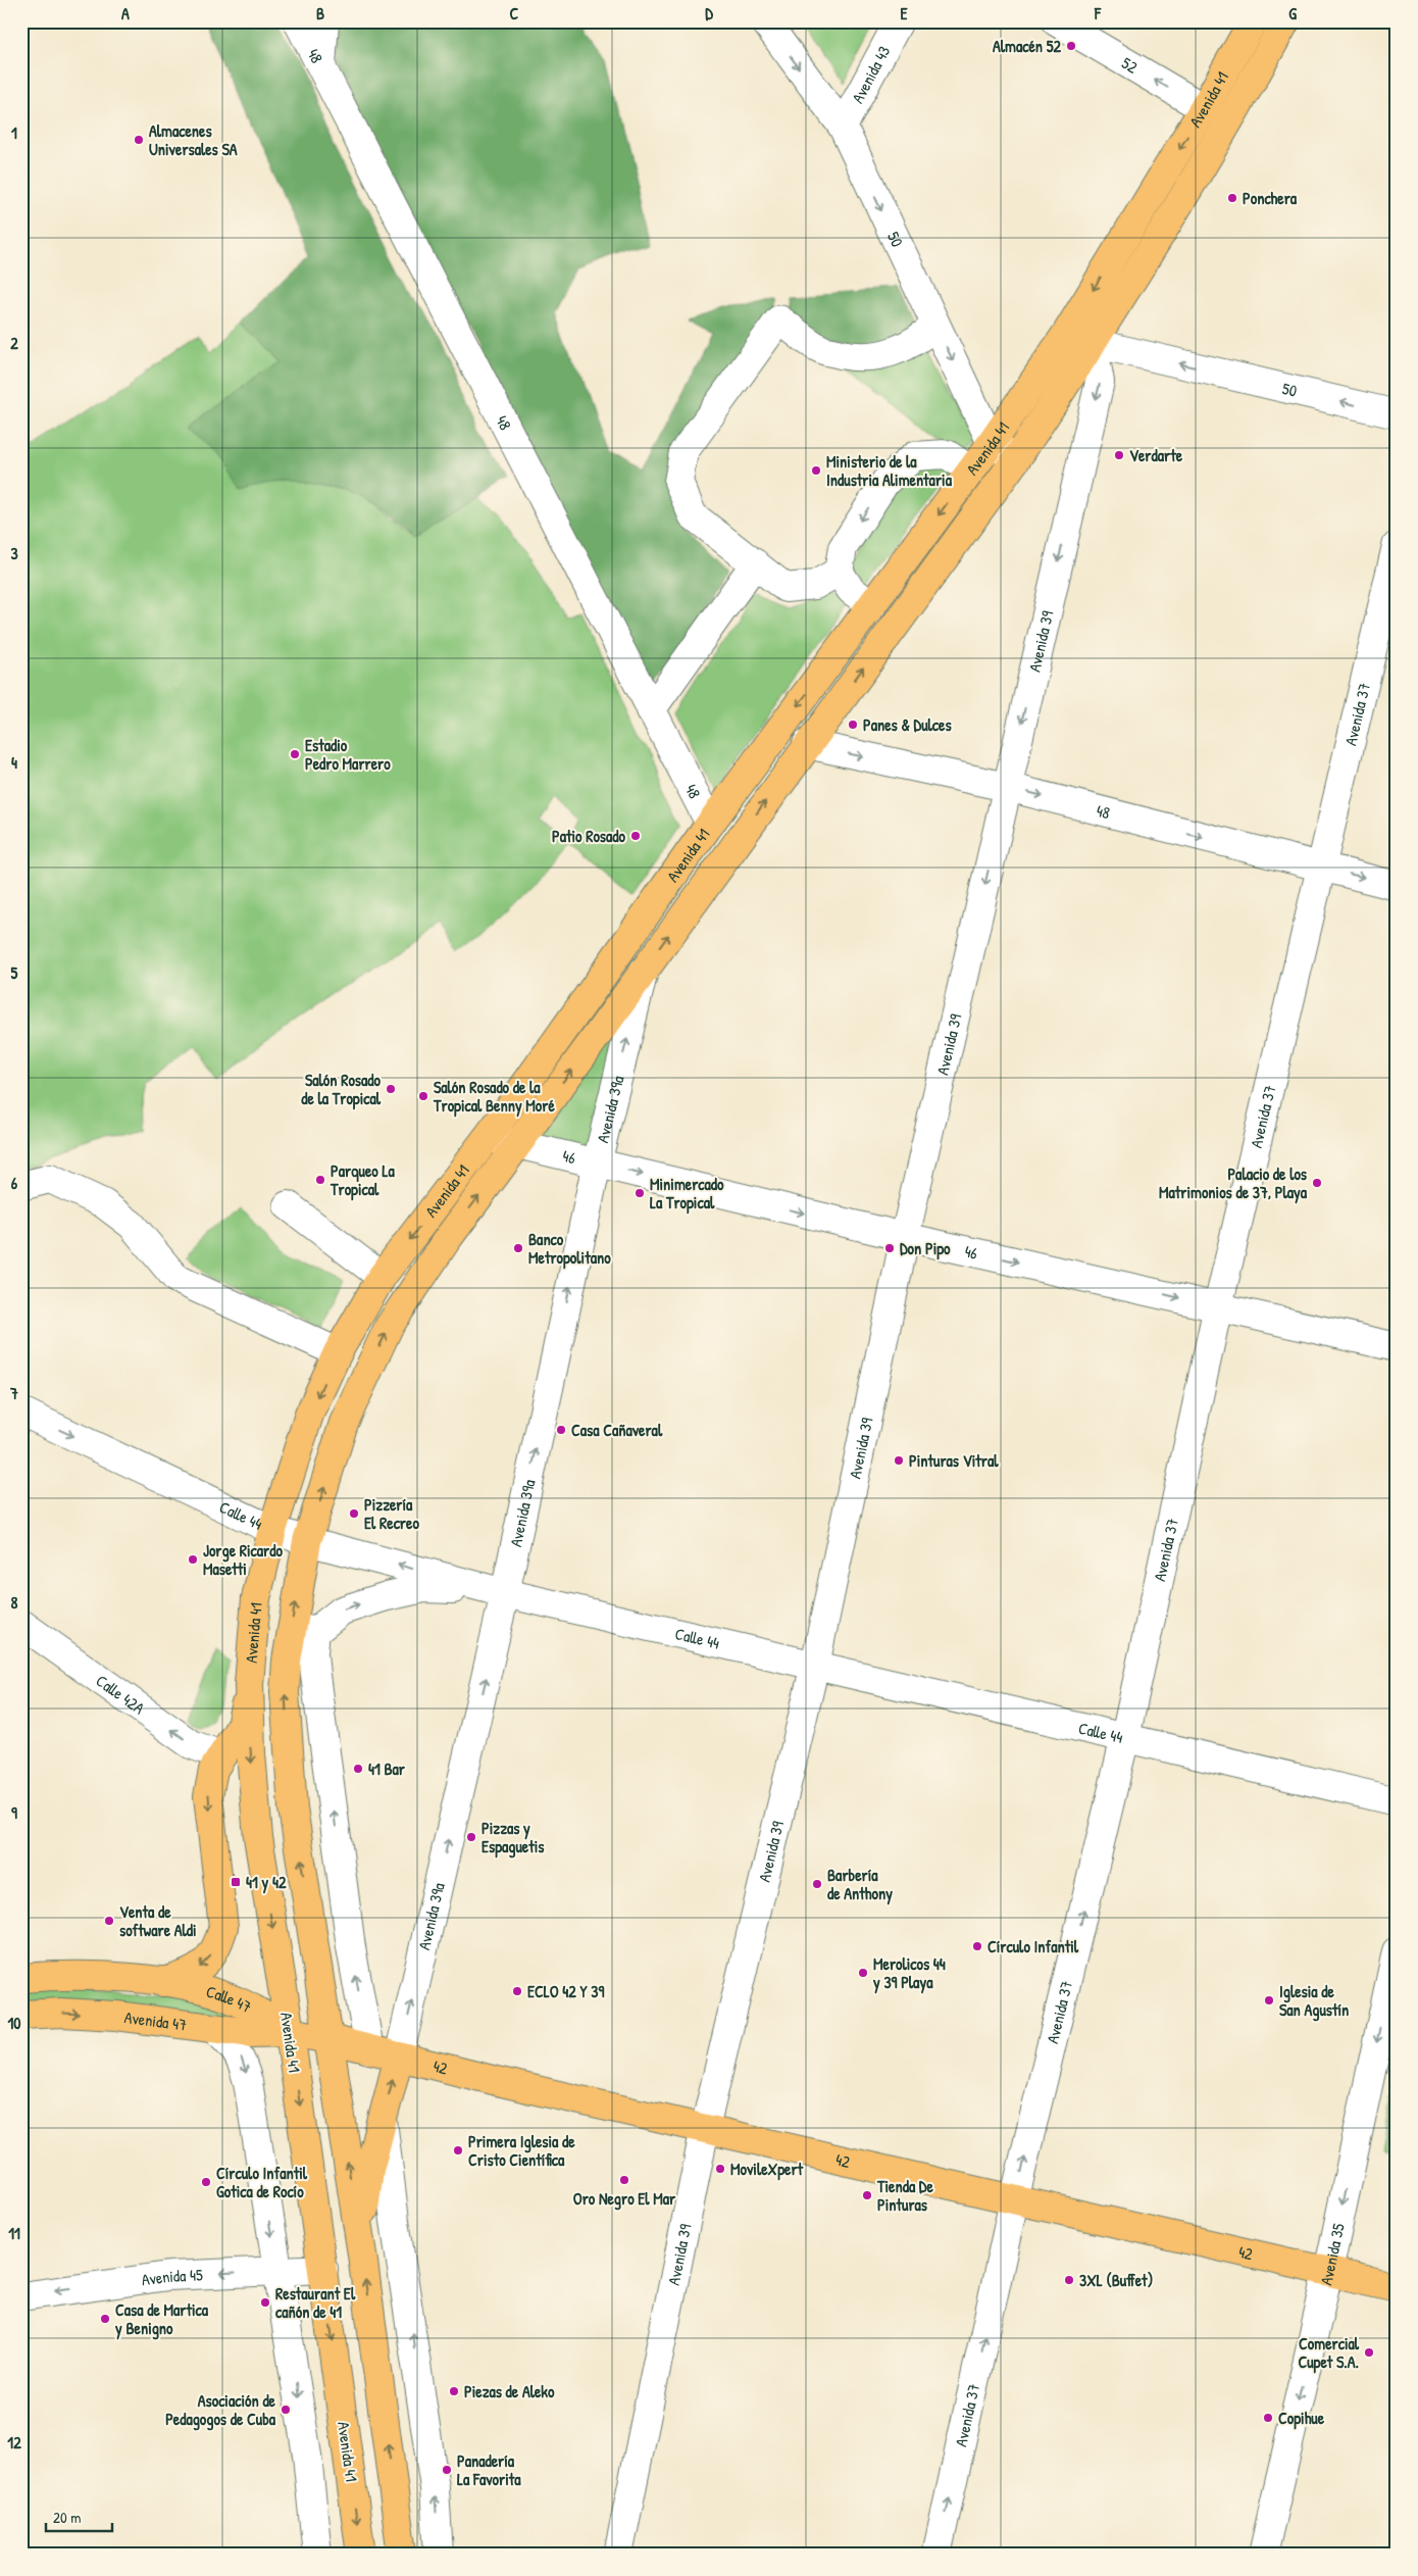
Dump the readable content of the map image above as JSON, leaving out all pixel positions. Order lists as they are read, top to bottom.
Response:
{
  "streets": {
    "main road": [
      "Avenida 41",
      "Calle 47",
      "Avenida 47",
      "42"
    ],
    "street": [
      "48",
      "52",
      "Avenida 43",
      "50",
      "Avenida 39",
      "Avenida 37",
      "Avenida 39a",
      "46",
      "Calle 44",
      "Calle 42A",
      "Avenida 35",
      "Avenida 45"
    ]
  },
  "crossings": [
    ["48", "Avenida 41"],
    ["48", "Avenida 39"],
    ["48", "Avenida 37"],
    ["52", "Avenida 41"],
    ["Avenida 43", "50"],
    ["Avenida 41", "50"],
    ["Avenida 41", "Avenida 39"],
    ["Avenida 41", "Avenida 39a"],
    ["Avenida 41", "46"],
    ["Avenida 41", "Calle 44"],
    ["Avenida 41", "Calle 47"],
    ["Avenida 41", "Avenida 47"],
    ["Avenida 41", "42"],
    ["Avenida 41", "Avenida 45"],
    ["50", "Avenida 39"],
    ["Avenida 39", "46"],
    ["Avenida 39", "Calle 44"],
    ["Avenida 39", "42"],
    ["Avenida 37", "46"],
    ["Avenida 37", "Calle 44"],
    ["Avenida 37", "42"],
    ["Avenida 39a", "46"],
    ["Avenida 39a", "Calle 44"],
    ["Avenida 39a", "42"],
    ["Calle 47", "Avenida 47"],
    ["Calle 47", "42"],
    ["Avenida 47", "42"],
    ["42", "Avenida 35"]
  ],
  "one_way": [
    "48",
    "52",
    "Avenida 39",
    "Avenida 37",
    "46",
    "Calle 42A",
    "Avenida 35",
    "Avenida 45"
  ],
  "places": {
    "other": [
      "Almacén 52",
      "Almacenes Universales SA",
      "Ponchera",
      "Verdarte",
      "Ministerio de la Industria Alimentaria",
      "Panes & Dulces",
      "Estadio Pedro Marrero",
      "Patio Rosado",
      "Salón Rosado de la Tropical",
      "Salón Rosado de la Tropical Benny Moré",
      "Parqueo La Tropical",
      "Palacio de los Matrimonios de 37, Playa",
      "Minimercado La Tropical",
      "Banco Metropolitano",
      "Don Pipo",
      "Casa Cañaveral",
      "Pinturas Vitral",
      "Pizzería El Recreo",
      "Jorge Ricardo Masetti",
      "41 Bar",
      "Pizzas y Espaguetis",
      "Barbería de Anthony",
      "Venta de software Aldi",
      "Círculo Infantil",
      "Merolicos 44 y 39 Playa",
      "ECLO 42 Y 39",
      "Iglesia de San Agustín",
      "Primera Iglesia de Cristo Científica",
      "MovileXpert",
      "Oro Negro El Mar",
      "Círculo Infantil Gotica de Rocío",
      "Tienda De Pinturas",
      "3XL (Buffet)",
      "Restaurant El cañón de 41",
      "Casa de Martica y Benigno",
      "Comercial Cupet S.A.",
      "Piezas de Aleko",
      "Asociación de Pedagogos de Cuba",
      "Copihue",
      "Panadería La Favorita"
    ],
    "transit": ["41 y 42"]
  },
  "scale_bar": "20 m",
  "grid": {
    "columns": [
      "A",
      "B",
      "C",
      "D",
      "E",
      "F",
      "G"
    ],
    "rows": [
      "1",
      "2",
      "3",
      "4",
      "5",
      "6",
      "7",
      "8",
      "9",
      "10",
      "11",
      "12"
    ]
  }
}
